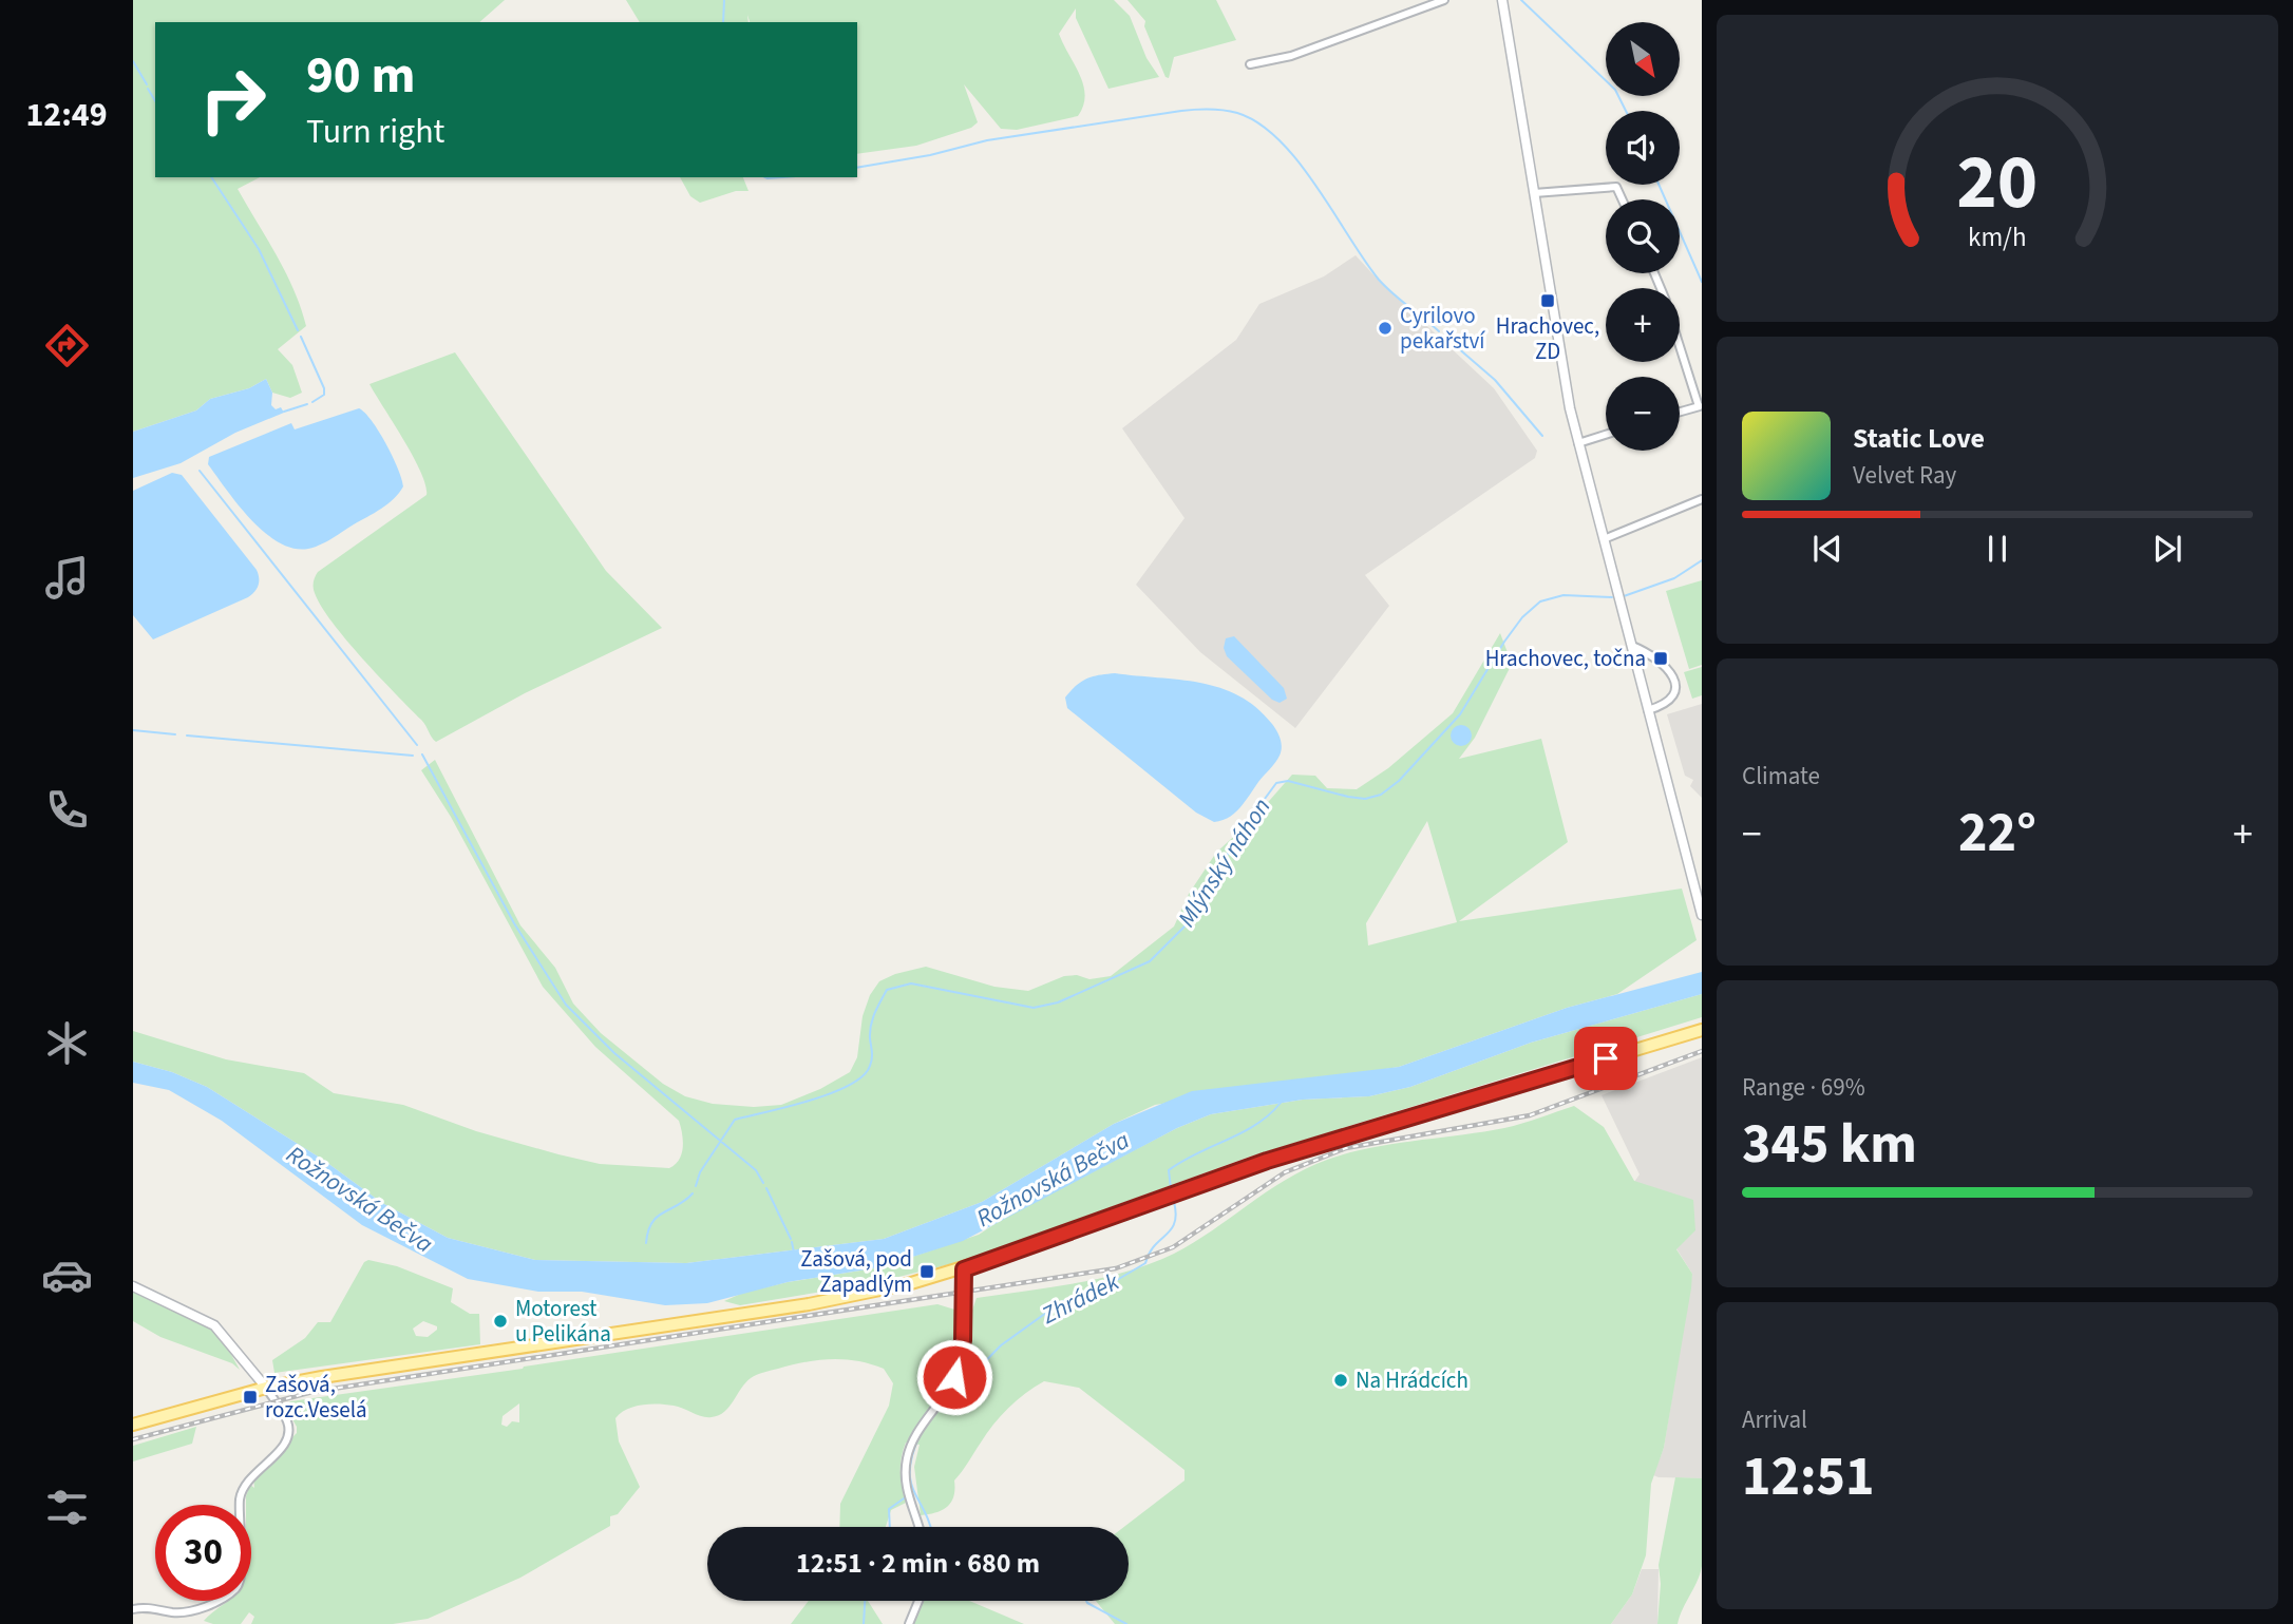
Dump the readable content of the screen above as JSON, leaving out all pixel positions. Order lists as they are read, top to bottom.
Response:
{
  "water": ["Mlýnský náhon", "Rožnovská Bečva", "Zhrádek"],
  "places": {
    "transit": [
      "Hrachovec, ZD",
      "Hrachovec, točna",
      "Zašová, pod Zapadlým",
      "Zašová, rozc.Veselá"
    ],
    "other": ["Cyrilovo pekařství", "Motorest u Pelikána", "Na Hrádcích"]
  },
  "north": "bottom right",
  "page": {
    "tabs": "12:49",
    "map_buttons": ["+", "−"],
    "turn": ["90 m", "Turn right"],
    "song": ["Static Love", "Velvet Ray"],
    "tile": [
      "Climate",
      ["Range · 69%", "345 km"],
      ["Arrival", "12:51"]
    ],
    "heat": ["−", "22°", "+"],
    "limit": "30",
    "trip": "12:51 · 2 min · 680 m",
    "gauge": ["20", "km/h"]
  }
}
